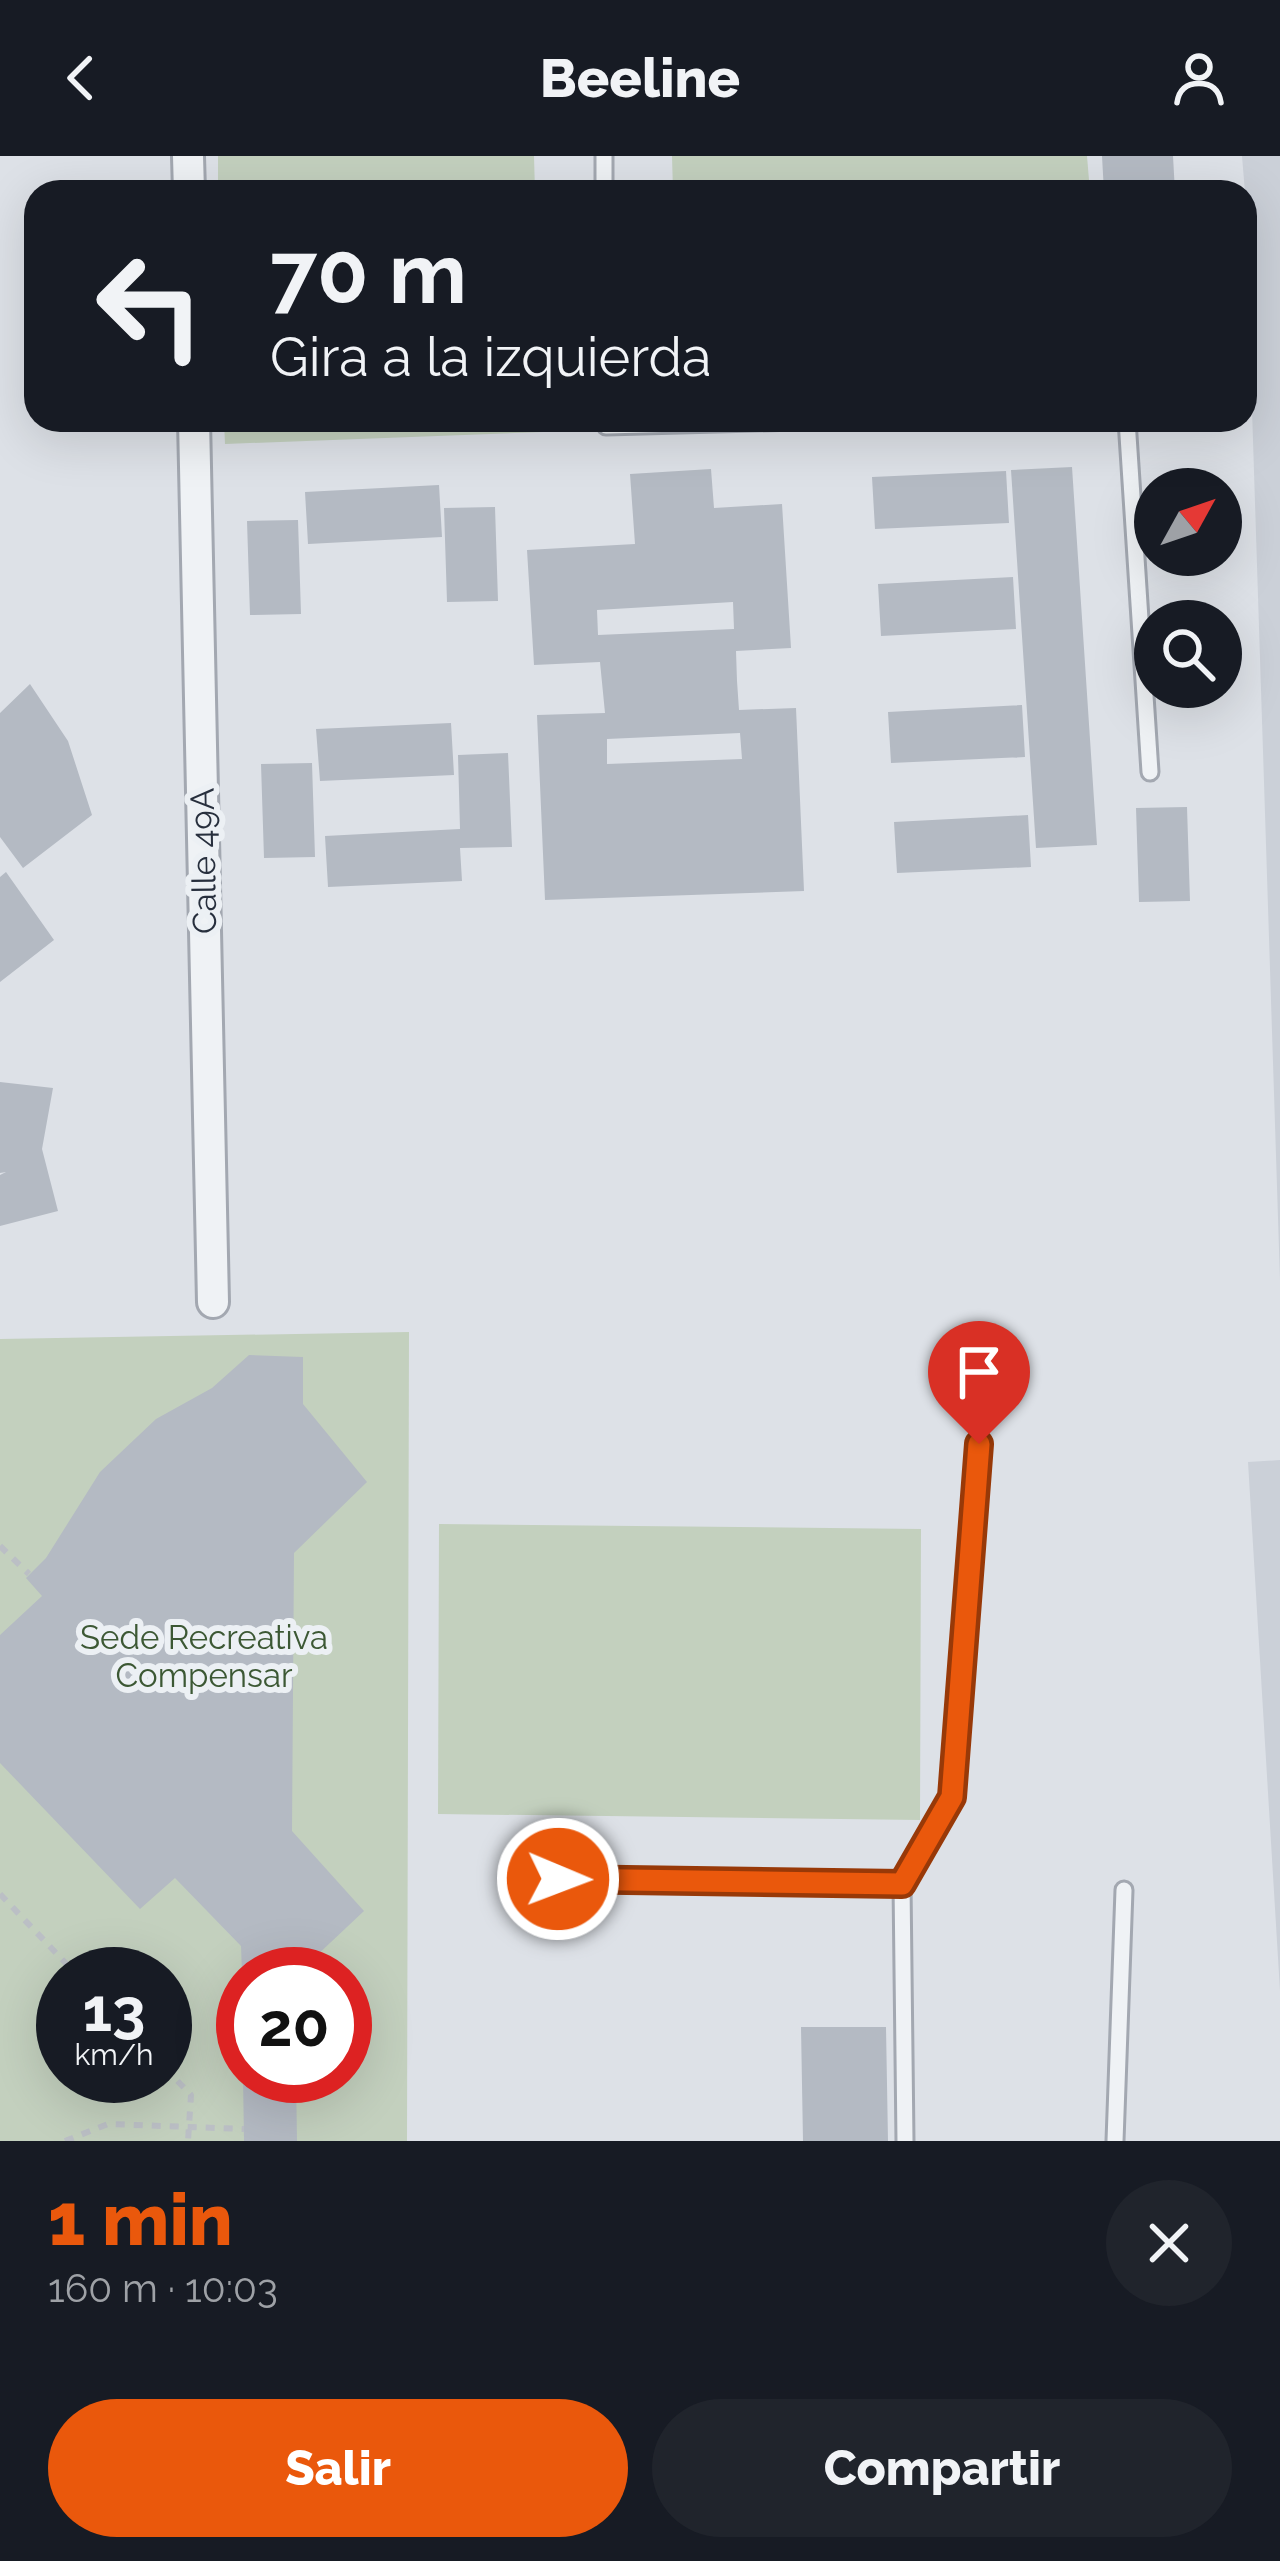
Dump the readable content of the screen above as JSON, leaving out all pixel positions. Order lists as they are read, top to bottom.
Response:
{
  "streets": {
    "street": ["Calle 49A"]
  },
  "parks": ["Sede Recreativa Compensar"],
  "north": "top right",
  "page": {
    "header": "Beeline",
    "turn": ["70 m", "Gira a la izquierda"],
    "speed": "13 km/h",
    "limit": "20",
    "heading": ["1 min", "160 m · 10:03"],
    "buttons": ["Salir", "Compartir"]
  }
}
